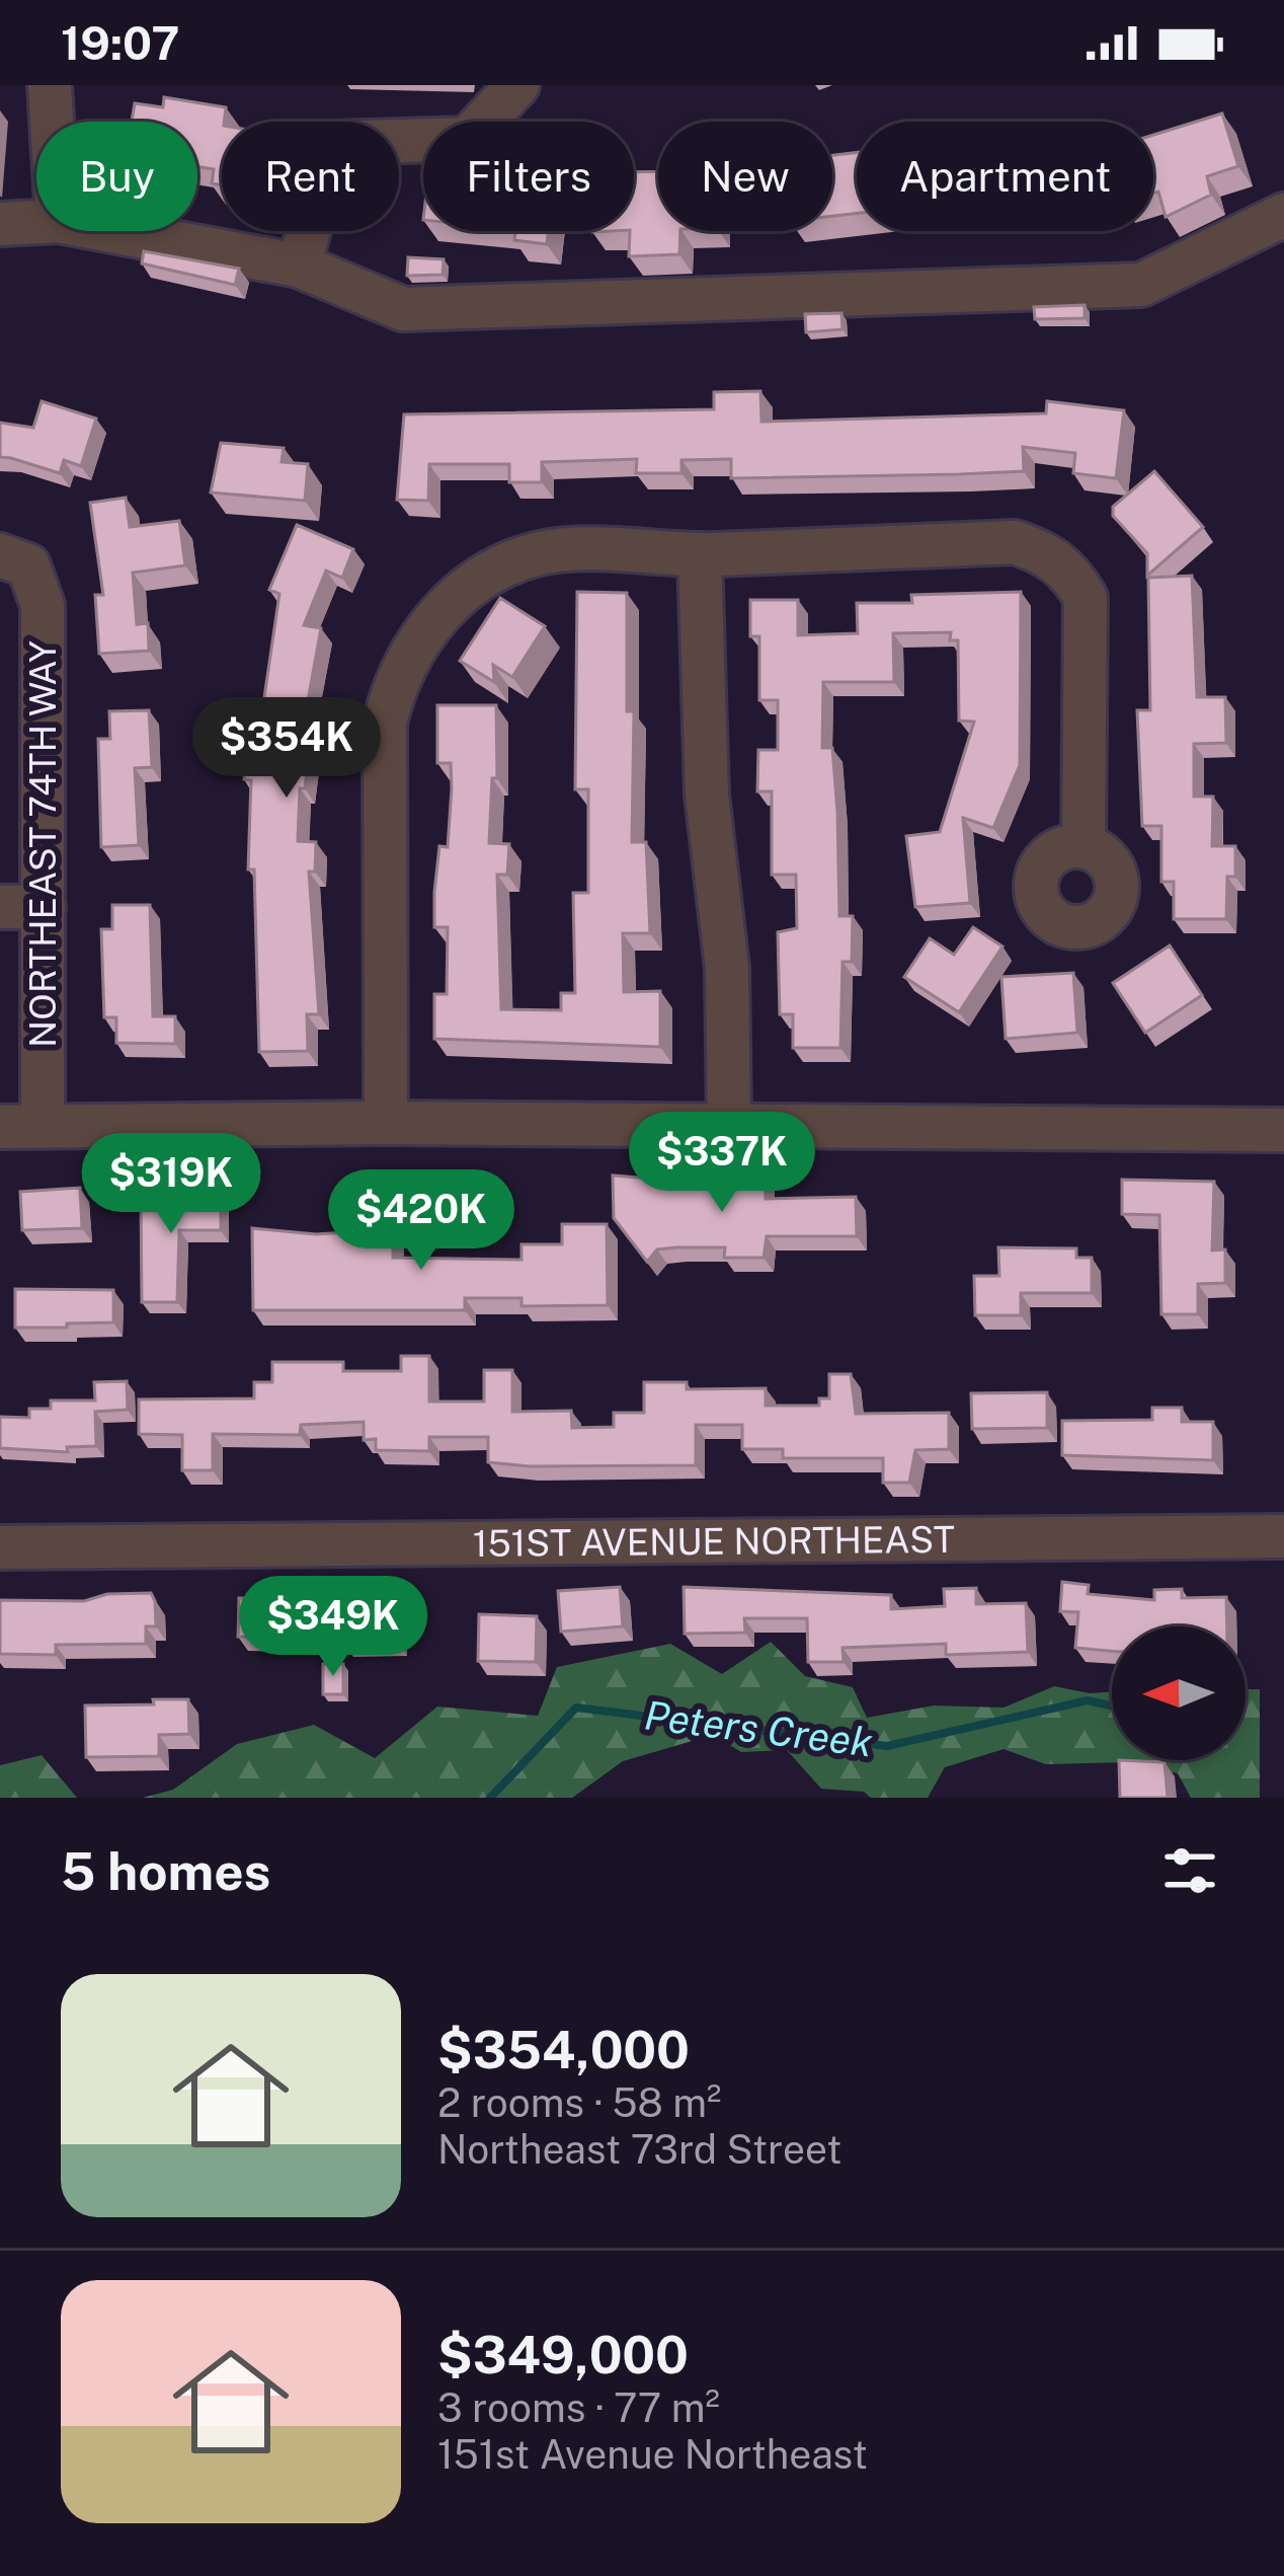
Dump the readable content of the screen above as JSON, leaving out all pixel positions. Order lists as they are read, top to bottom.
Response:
{
  "streets": {
    "street": ["NORTHEAST 74TH WAY", "151ST AVENUE NORTHEAST"]
  },
  "water": ["Peters Creek"],
  "north": "left",
  "page": {
    "status": "19:07",
    "chip": [
      "Buy",
      "Rent",
      "Filters",
      "New",
      "Apartment"
    ],
    "price": [
      "$354K",
      "$337K",
      "$319K",
      "$420K",
      "$349K"
    ],
    "heading": "5 homes",
    "list": [
      {
        "name": "$354,000",
        "note": "2 rooms · 58 m² · Northeast 73rd Street"
      },
      {
        "name": "$349,000",
        "note": "3 rooms · 77 m² · 151st Avenue Northeast"
      }
    ]
  }
}
